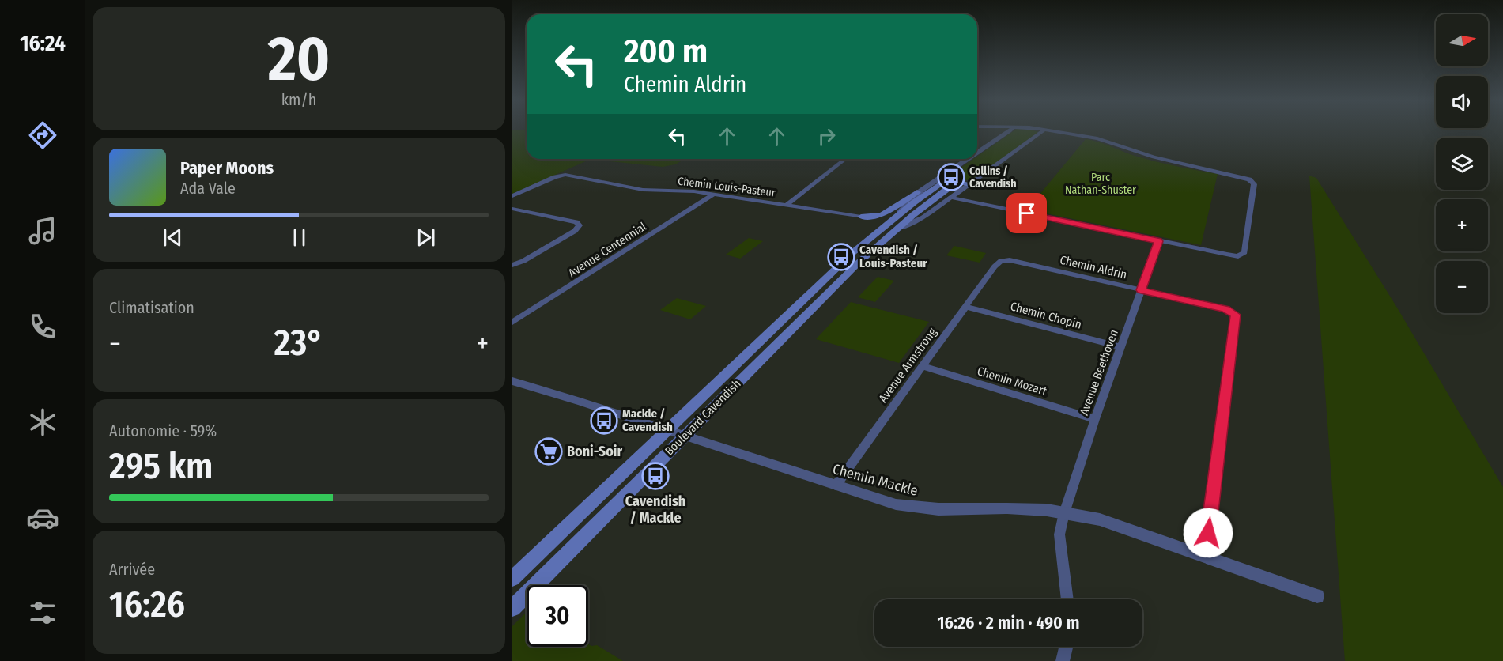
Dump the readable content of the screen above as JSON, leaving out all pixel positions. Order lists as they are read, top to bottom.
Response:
{
  "streets": {
    "main road": ["Boulevard Cavendish"],
    "street": [
      "Chemin Louis-Pasteur",
      "Avenue Centennial",
      "Chemin Aldrin",
      "Chemin Chopin",
      "Avenue Armstrong",
      "Avenue Beethoven",
      "Chemin Mozart",
      "Chemin Mackle"
    ]
  },
  "crossings": [
    ["Chemin Louis-Pasteur", "Avenue Centennial"],
    ["Chemin Aldrin", "Avenue Armstrong"],
    ["Chemin Aldrin", "Avenue Beethoven"],
    ["Chemin Aldrin", "Chemin Mackle"],
    ["Chemin Chopin", "Avenue Armstrong"],
    ["Chemin Chopin", "Avenue Beethoven"],
    ["Avenue Armstrong", "Chemin Mozart"],
    ["Avenue Armstrong", "Chemin Mackle"],
    ["Avenue Beethoven", "Chemin Mozart"],
    ["Avenue Beethoven", "Chemin Mackle"],
    ["Boulevard Cavendish", "Chemin Mackle"]
  ],
  "parks": ["Parc Nathan-Shuster"],
  "places": {
    "bus stop": [
      "Collins / Cavendish",
      "Cavendish / Louis-Pasteur",
      "Mackle / Cavendish",
      "Cavendish / Mackle"
    ],
    "supermarket": ["Boni-Soir"]
  },
  "north": "right",
  "page": {
    "tabs": "16:24",
    "tile": [
      ["20", "km/h"],
      "Climatisation",
      ["Autonomie · 59%", "295 km"],
      ["Arrivée", "16:26"]
    ],
    "map_buttons": ["+", "−"],
    "turn": ["200 m", "Chemin Aldrin"],
    "song": ["Paper Moons", "Ada Vale"],
    "heat": ["−", "23°", "+"],
    "limit": "30",
    "trip": "16:26 · 2 min · 490 m"
  }
}
